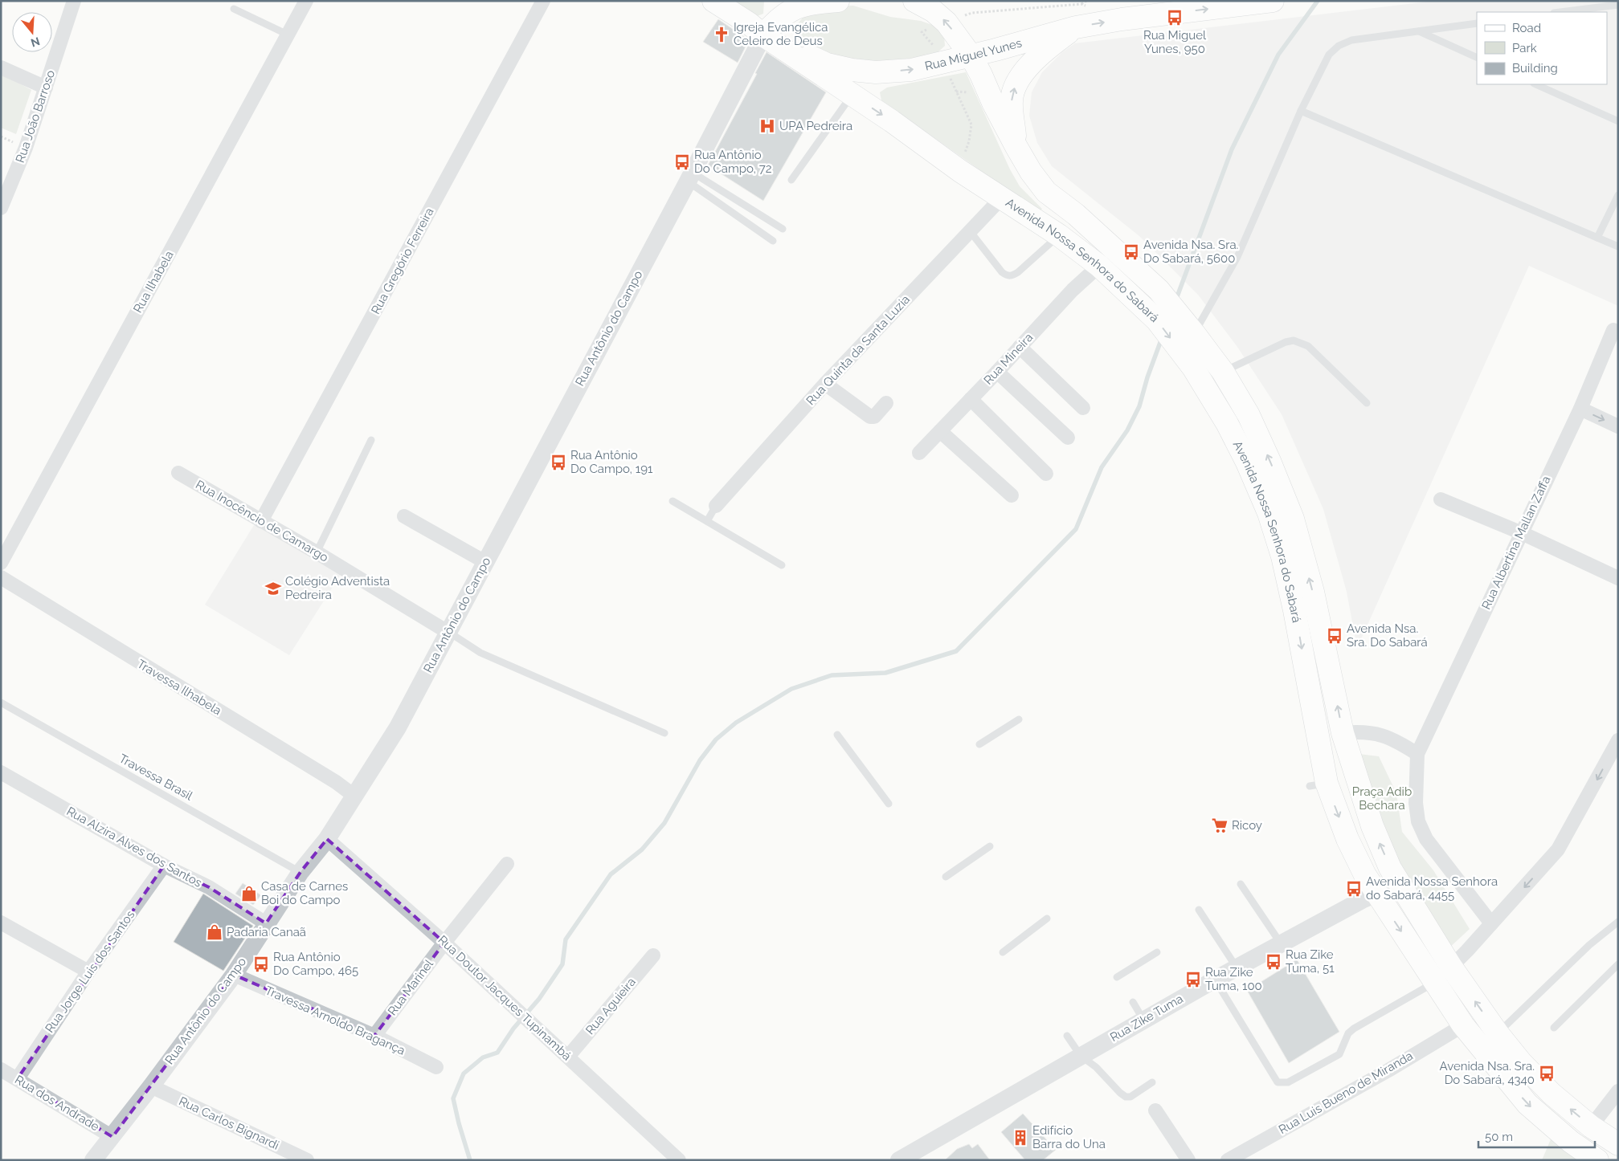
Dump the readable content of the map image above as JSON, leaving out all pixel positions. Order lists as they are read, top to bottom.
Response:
{
  "streets": {
    "main road": ["Rua Miguel Yunes", "Avenida Nossa Senhora do Sabará"],
    "street": [
      "Rua João Barroso",
      "Rua Gregório Ferreira",
      "Rua Ilhabela",
      "Rua Antônio do Campo",
      "Rua Quinta da Santa Luzia",
      "Rua Mineira",
      "Rua Inocêncio de Camargo",
      "Rua Albertina Mallan Zaffa",
      "Travessa Ilhabela",
      "Rua Alzira Alves dos Santos",
      "Rua Jorge Luis dos Santos",
      "Rua Marinel",
      "Rua Doutor Jacques Tupinambá",
      "Rua Aguieira",
      "Rua Zike Tuma",
      "Travessa Arnoldo Bragança",
      "Rua Luis Bueno de Miranda",
      "Rua dos Andrade",
      "Rua Carlos Bignardi"
    ],
    "lane": ["Travessa Brasil"]
  },
  "crossings": [
    ["Rua Miguel Yunes", "Avenida Nossa Senhora do Sabará"],
    ["Rua Miguel Yunes", "Rua Antônio do Campo"],
    ["Rua Gregório Ferreira", "Rua Inocêncio de Camargo"],
    ["Avenida Nossa Senhora do Sabará", "Rua Antônio do Campo"],
    ["Avenida Nossa Senhora do Sabará", "Rua Quinta da Santa Luzia"],
    ["Avenida Nossa Senhora do Sabará", "Rua Mineira"],
    ["Avenida Nossa Senhora do Sabará", "Rua Zike Tuma"],
    ["Avenida Nossa Senhora do Sabará", "Rua Luis Bueno de Miranda"],
    ["Rua Antônio do Campo", "Rua Inocêncio de Camargo"],
    ["Rua Antônio do Campo", "Travessa Ilhabela"],
    ["Rua Antônio do Campo", "Travessa Brasil"],
    ["Rua Antônio do Campo", "Rua Alzira Alves dos Santos"],
    ["Rua Antônio do Campo", "Rua Doutor Jacques Tupinambá"],
    ["Rua Antônio do Campo", "Travessa Arnoldo Bragança"],
    ["Rua Antônio do Campo", "Rua dos Andrade"],
    ["Rua Antônio do Campo", "Rua Carlos Bignardi"],
    ["Rua Alzira Alves dos Santos", "Rua Jorge Luis dos Santos"],
    ["Rua Jorge Luis dos Santos", "Rua dos Andrade"],
    ["Rua Marinel", "Rua Doutor Jacques Tupinambá"],
    ["Rua Marinel", "Travessa Arnoldo Bragança"],
    ["Rua Doutor Jacques Tupinambá", "Rua Aguieira"]
  ],
  "one_way": ["Rua Miguel Yunes"],
  "parks": ["Praça Adib Bechara"],
  "places": {
    "bus stop": [
      "Rua Miguel Yunes, 950",
      "Rua Antônio Do Campo, 72",
      "Avenida Nsa. Sra. Do Sabará, 5600",
      "Rua Antônio Do Campo, 191",
      "Avenida Nsa. Sra. Do Sabará",
      "Avenida Nossa Senhora do Sabará, 4455",
      "Rua Zike Tuma, 51",
      "Rua Antônio Do Campo, 465",
      "Rua Zike Tuma, 100",
      "Avenida Nsa. Sra. Do Sabará, 4340"
    ],
    "church": ["Igreja Evangélica Celeiro de Deus"],
    "hospital": ["UPA Pedreira"],
    "school or university": ["Colégio Adventista Pedreira"],
    "supermarket": ["Ricoy"],
    "shop": ["Casa de Carnes Boi do Campo", "Padaria Canaã"],
    "building": ["Edifício Barra do Una"]
  },
  "legend": ["Road", "Park", "Building"],
  "scale_bar": "50 m",
  "north": "bottom"
}
